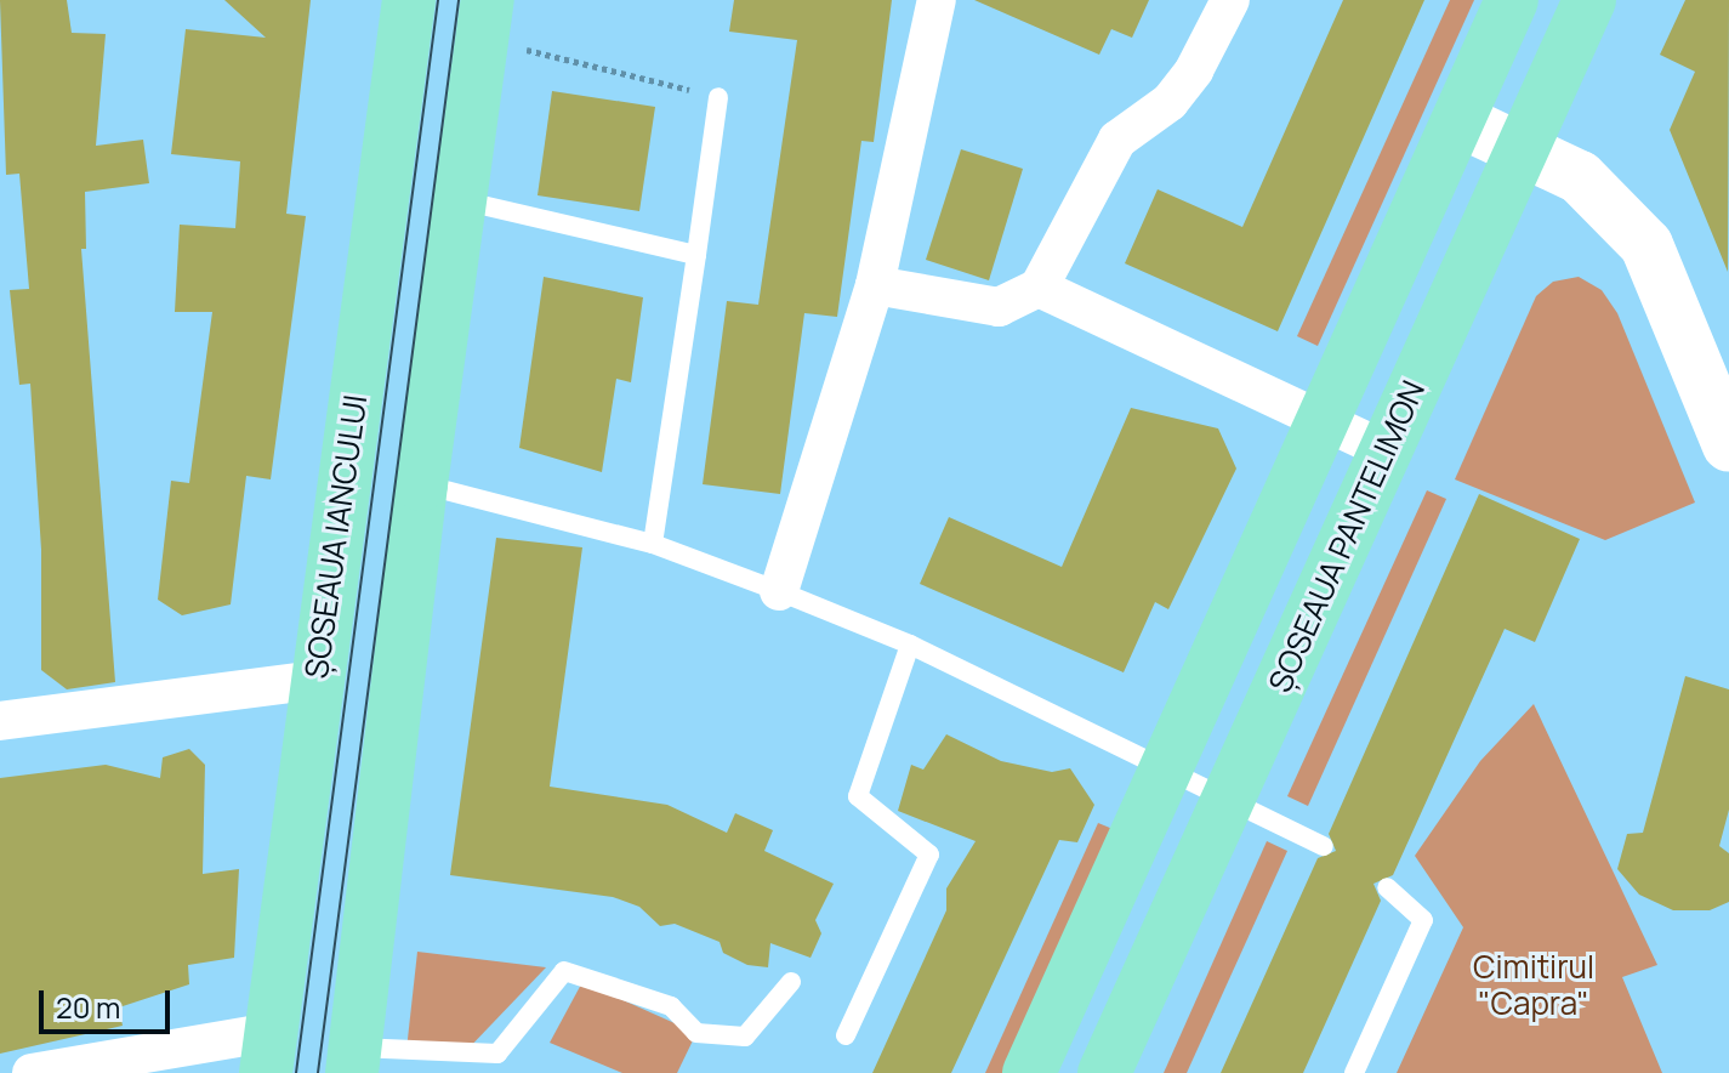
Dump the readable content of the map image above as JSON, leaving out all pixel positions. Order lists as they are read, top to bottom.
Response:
{
  "streets": {
    "main road": ["ȘOSEAUA IANCULUI", "ȘOSEAUA PANTELIMON"]
  },
  "parks": ["Cimitirul \"Capra\""],
  "scale_bar": "20 m"
}
